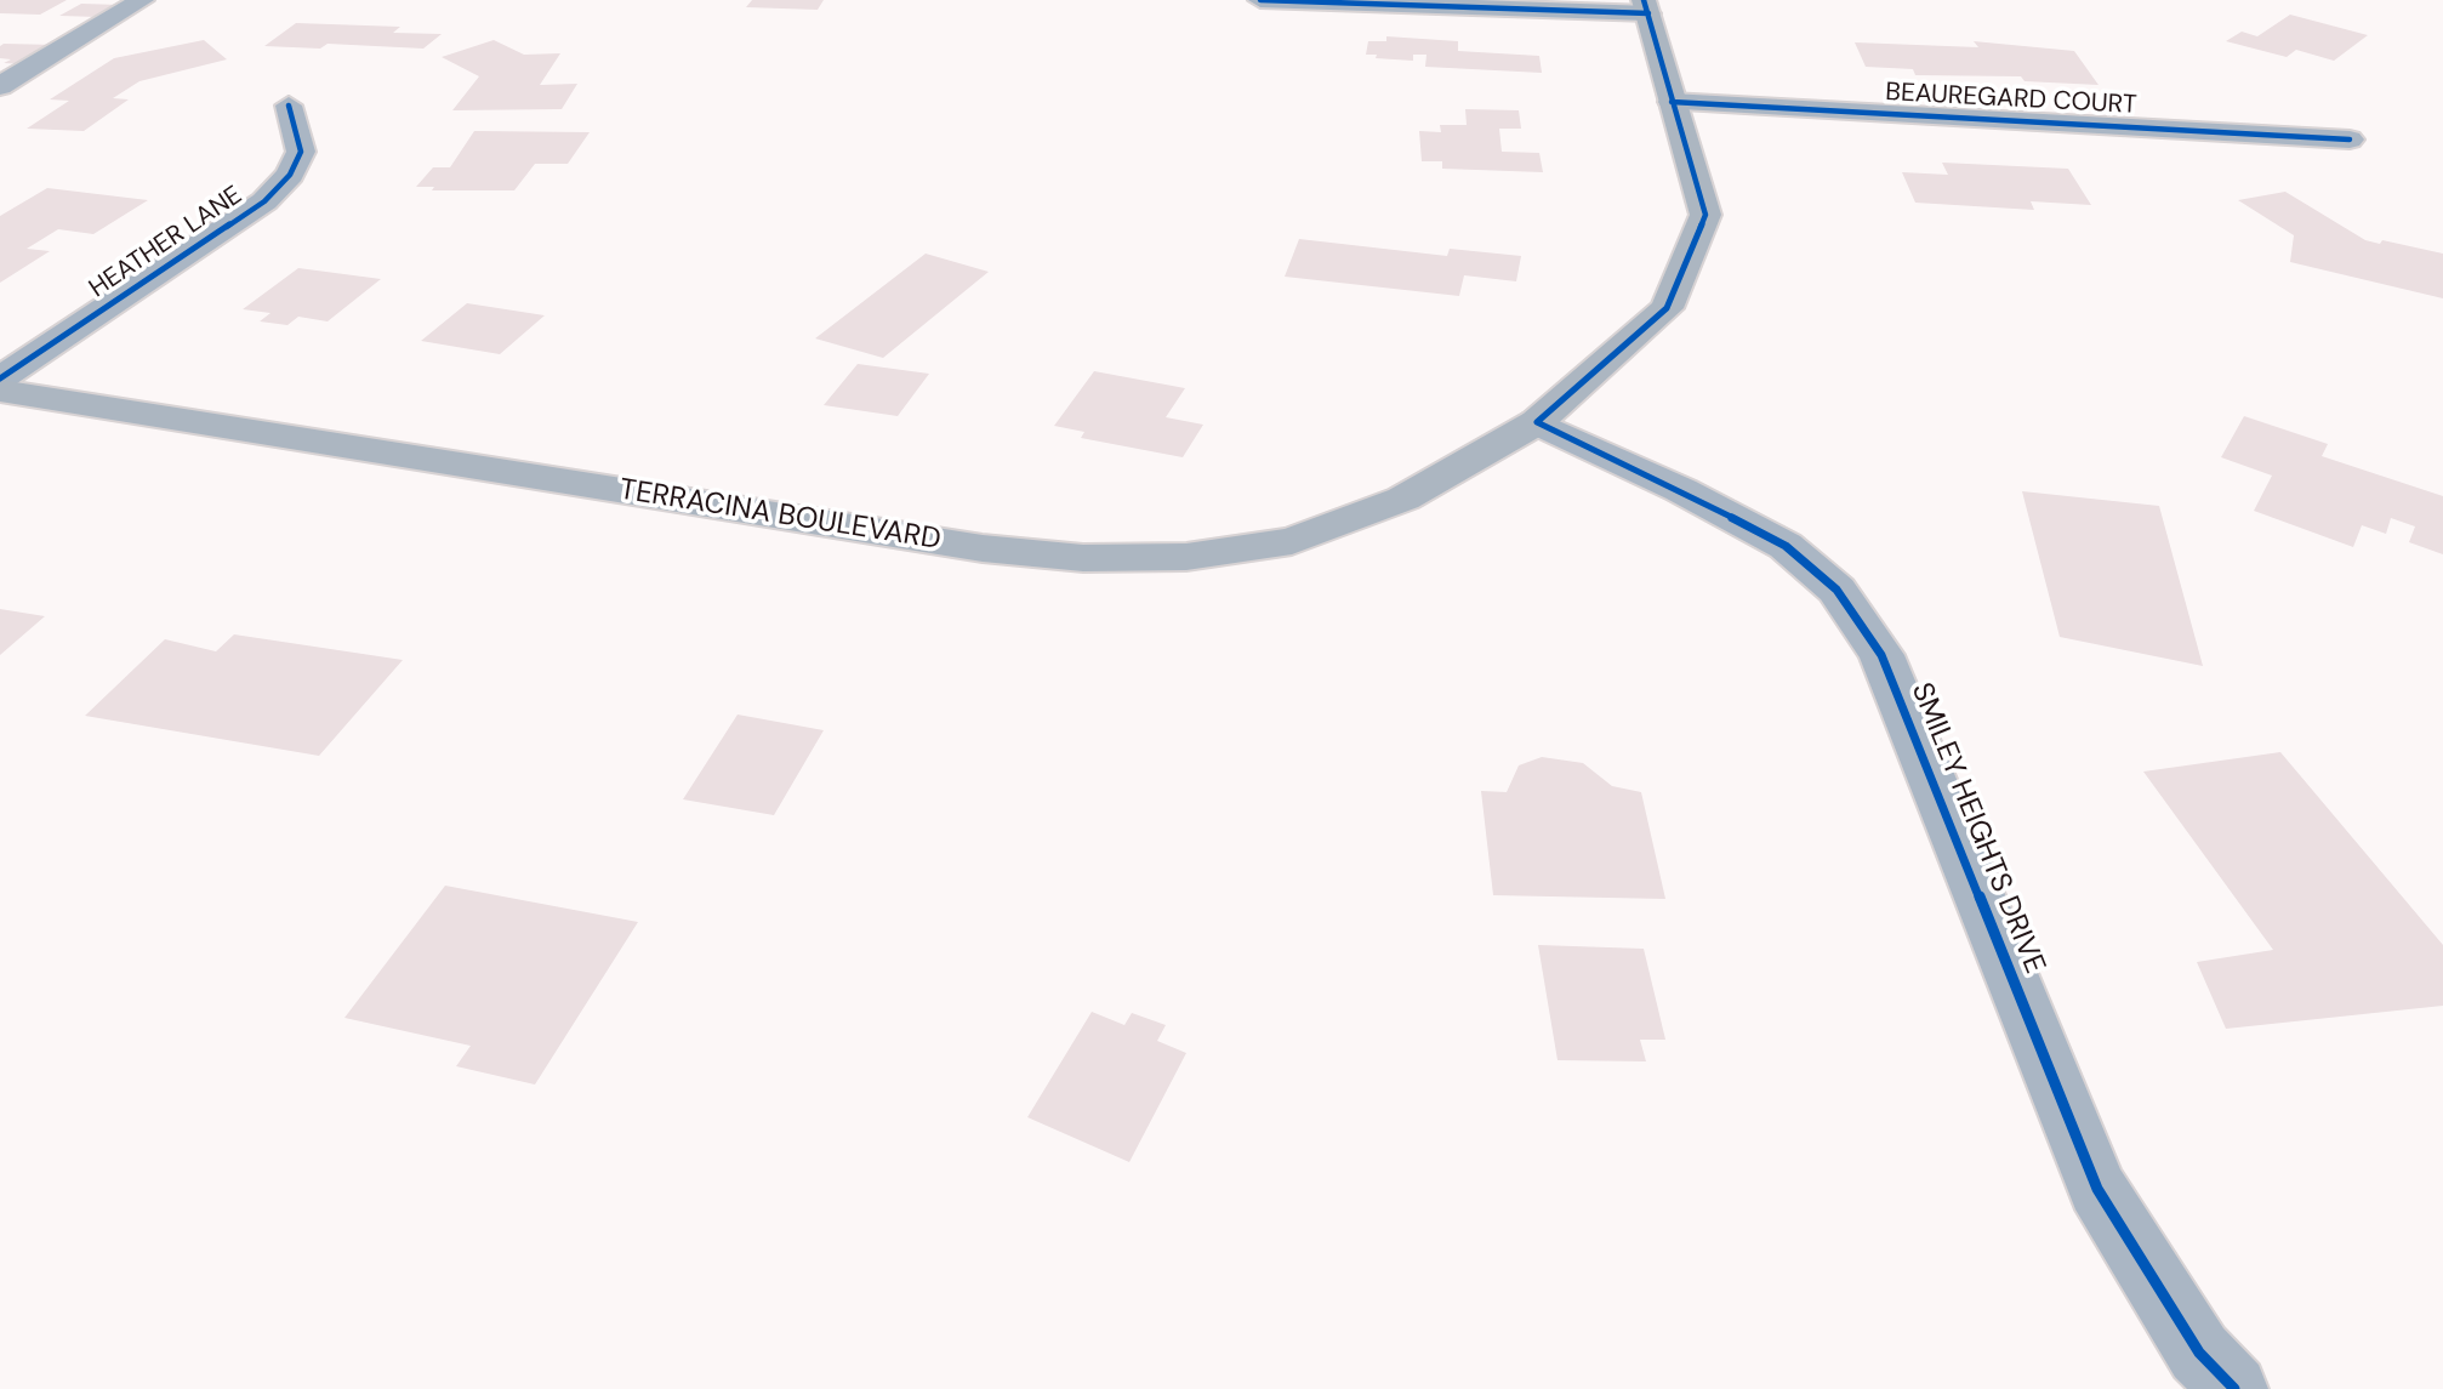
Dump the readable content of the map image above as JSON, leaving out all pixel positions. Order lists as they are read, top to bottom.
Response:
{
  "streets": {
    "main road": ["TERRACINA BOULEVARD"],
    "street": ["BEAUREGARD COURT", "HEATHER LANE", "SMILEY HEIGHTS DRIVE"]
  },
  "crossings": [
    ["BEAUREGARD COURT", "TERRACINA BOULEVARD"],
    ["TERRACINA BOULEVARD", "SMILEY HEIGHTS DRIVE"]
  ]
}
